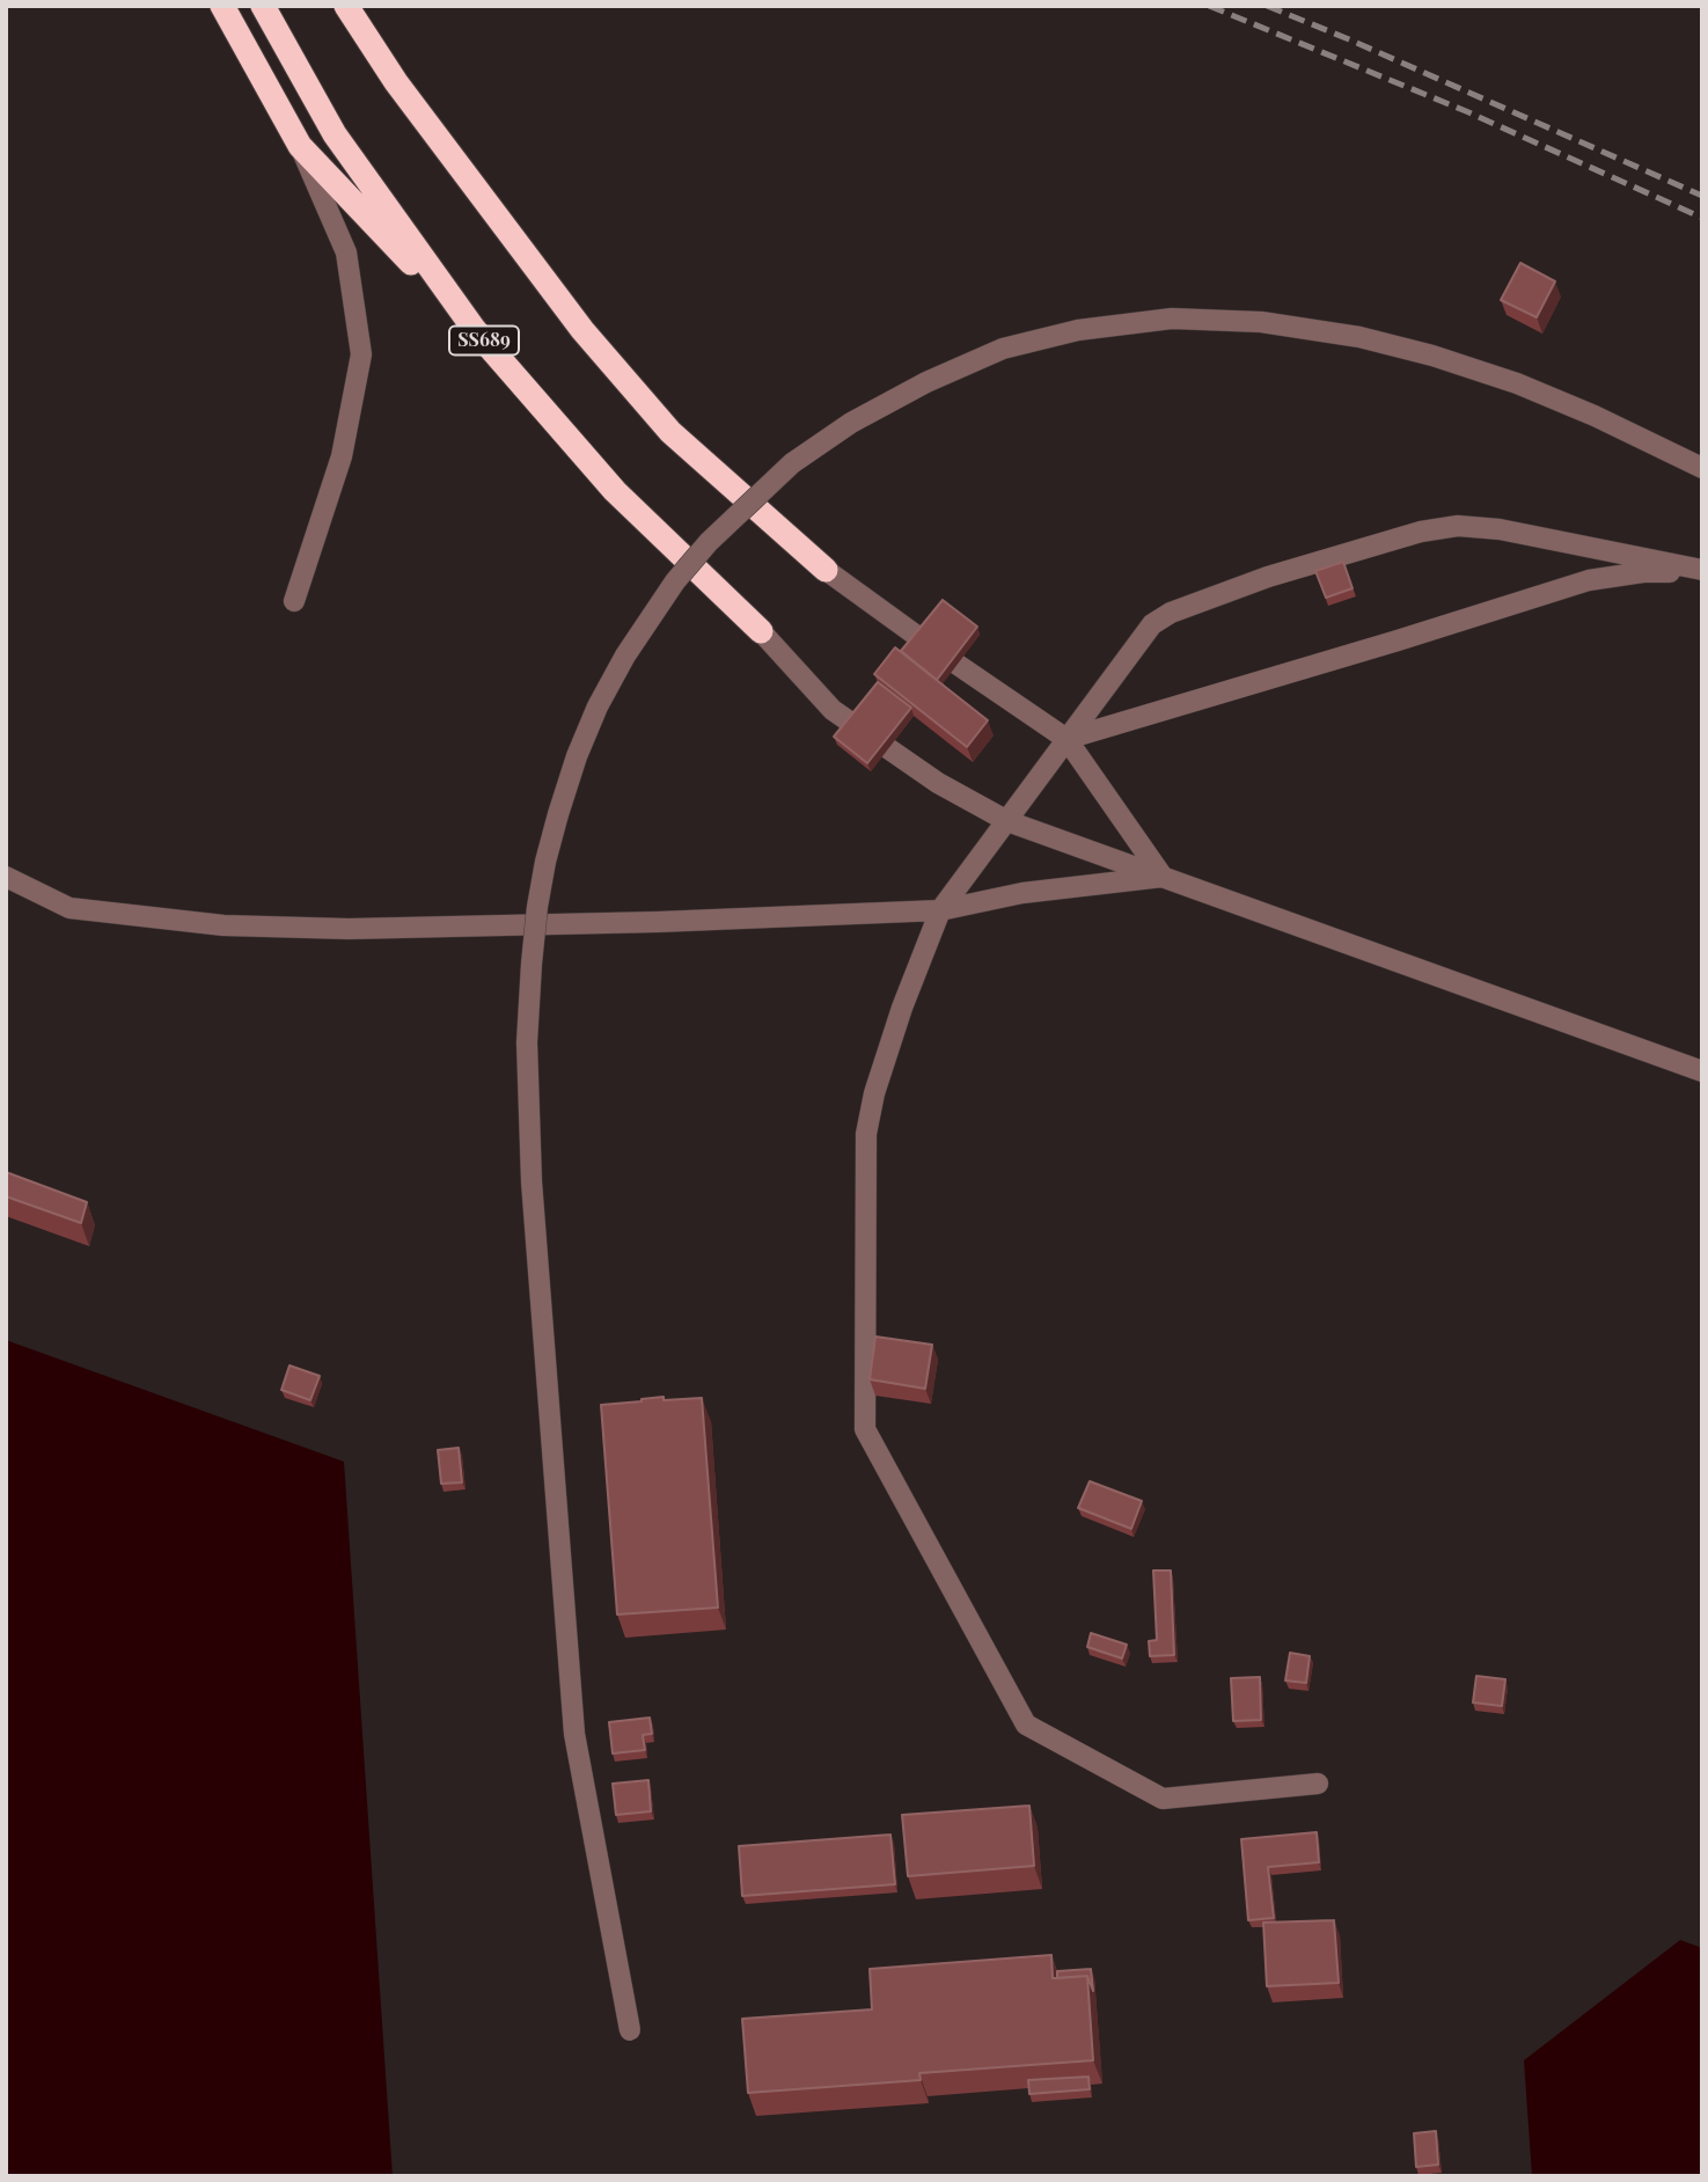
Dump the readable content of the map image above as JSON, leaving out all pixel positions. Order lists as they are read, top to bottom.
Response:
{
  "streets": {
    "highway": ["SS689"]
  }
}
